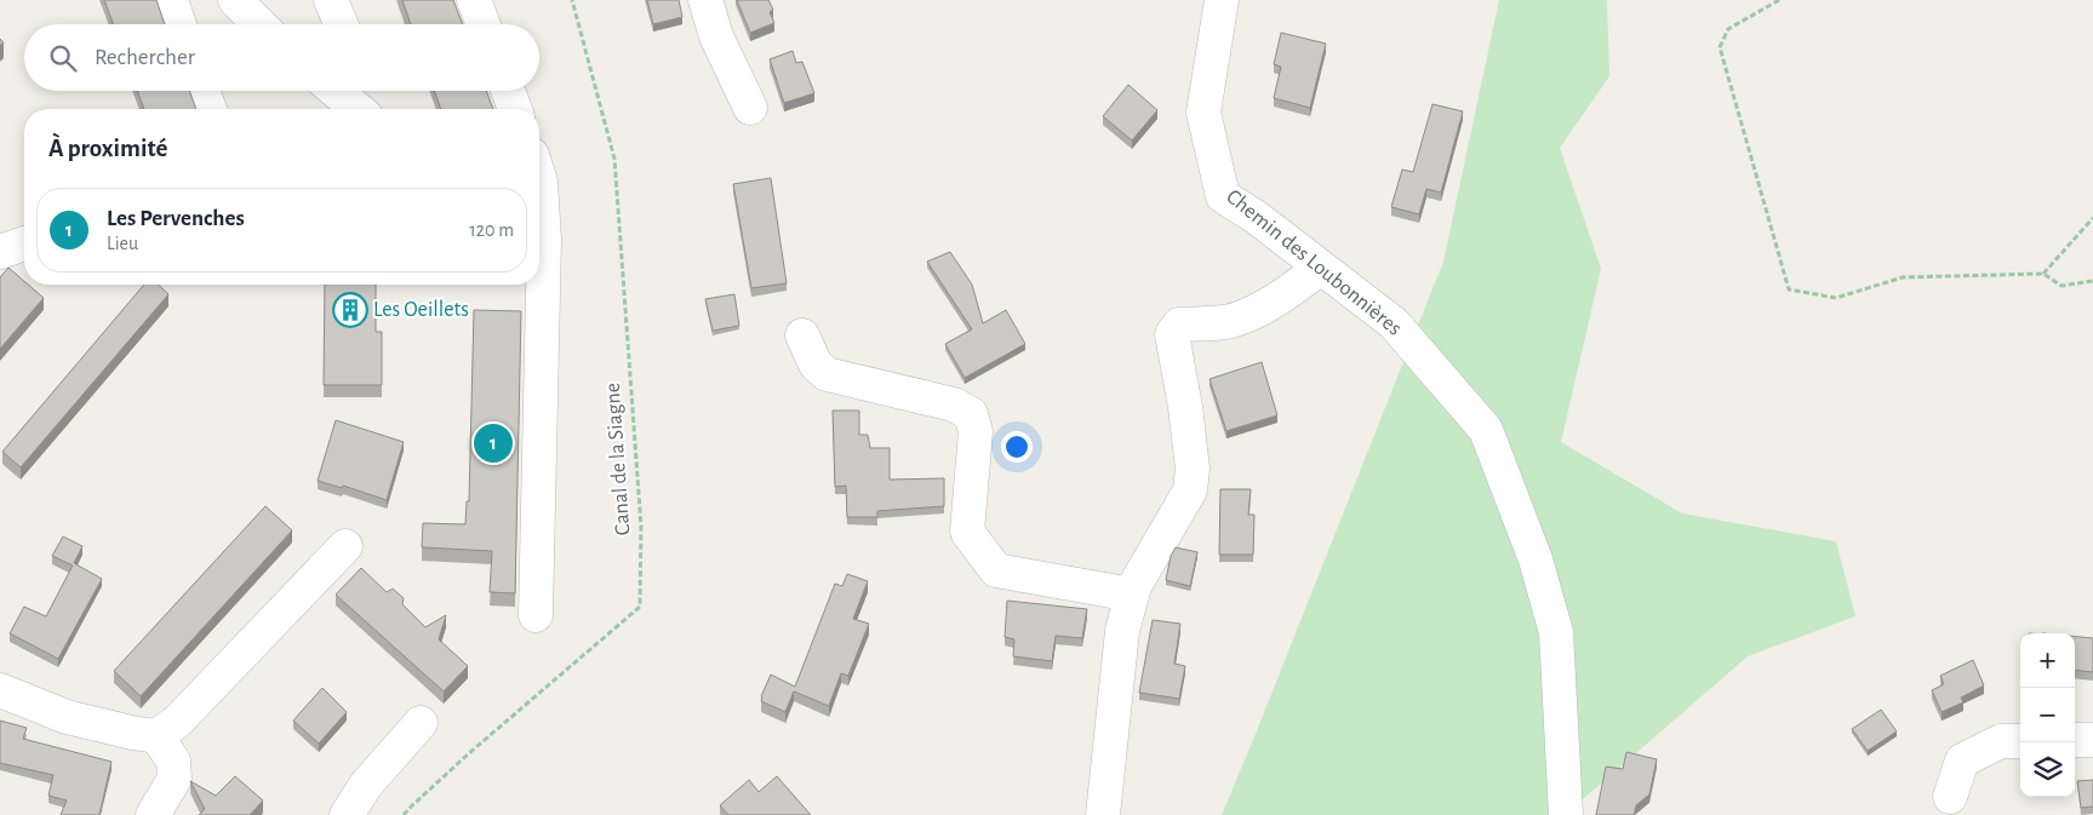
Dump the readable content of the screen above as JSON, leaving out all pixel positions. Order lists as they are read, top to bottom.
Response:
{
  "streets": {
    "street": ["Chemin des Loubonnières"],
    "path": ["Canal de la Siagne"]
  },
  "places": {
    "building": ["Les Oeillets"]
  },
  "page": {
    "search": "Rechercher",
    "heading": "À proximité",
    "list": [
      {
        "mark": "1",
        "name": "Les Pervenches",
        "note": "Lieu",
        "value": "120 m"
      }
    ],
    "pins": "1",
    "map_buttons": ["+", "−"]
  }
}
